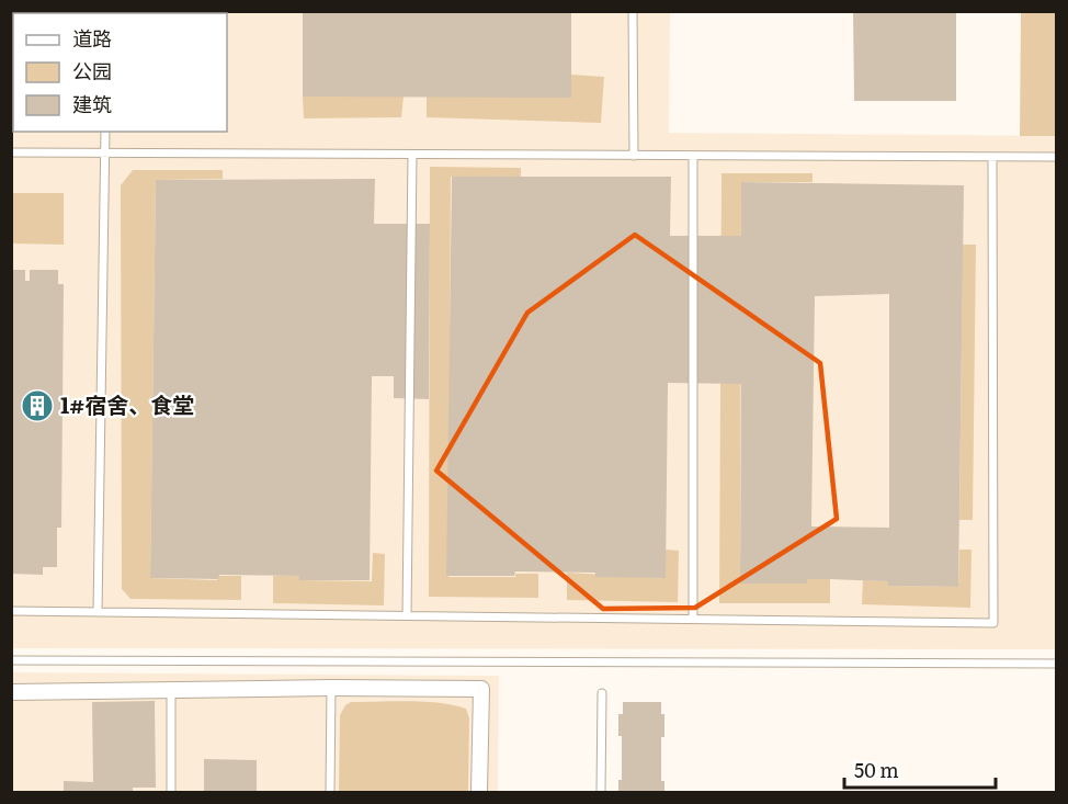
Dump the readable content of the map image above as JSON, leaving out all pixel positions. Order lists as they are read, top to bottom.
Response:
{
  "places": {
    "building": ["1#宿舍、食堂"]
  },
  "legend": ["道路", "公园", "建筑"],
  "scale_bar": "50 m"
}
